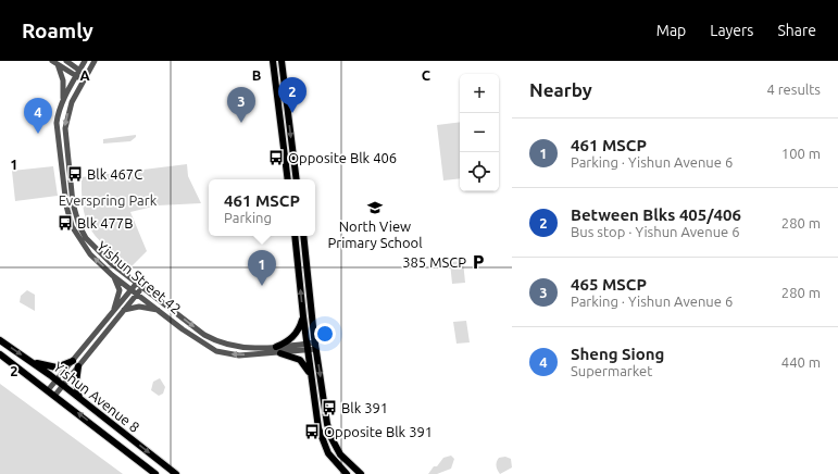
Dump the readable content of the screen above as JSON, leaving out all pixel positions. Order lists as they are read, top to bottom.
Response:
{
  "streets": {
    "main road": ["Yishun Avenue 8"],
    "street": ["Yishun Street 42"]
  },
  "parks": ["Everspring Park"],
  "places": {
    "bus stop": [
      "Opposite Blk 406",
      "Blk 467C",
      "Blk 477B",
      "Blk 391",
      "Opposite Blk 391"
    ],
    "school or university": ["North View Primary School"],
    "parking": ["385 MSCP"]
  },
  "page": {
    "header": "Roamly",
    "nav": ["Map", "Layers", "Share"],
    "heading": ["Nearby", "4 results"],
    "map_buttons": ["+", "−"],
    "pins": [
      "2",
      "3",
      "4",
      "1"
    ],
    "list": [
      {
        "mark": "1",
        "name": "461 MSCP",
        "note": "Parking · Yishun Avenue 6",
        "value": "100 m"
      },
      {
        "mark": "2",
        "name": "Between Blks 405/406",
        "note": "Bus stop · Yishun Avenue 6",
        "value": "280 m"
      },
      {
        "mark": "3",
        "name": "465 MSCP",
        "note": "Parking · Yishun Avenue 6",
        "value": "280 m"
      },
      {
        "mark": "4",
        "name": "Sheng Siong",
        "note": "Supermarket",
        "value": "440 m"
      }
    ],
    "popup": ["461 MSCP", "Parking"]
  },
  "grid": {
    "columns": ["A", "B", "C"],
    "rows": ["1", "2"]
  }
}
